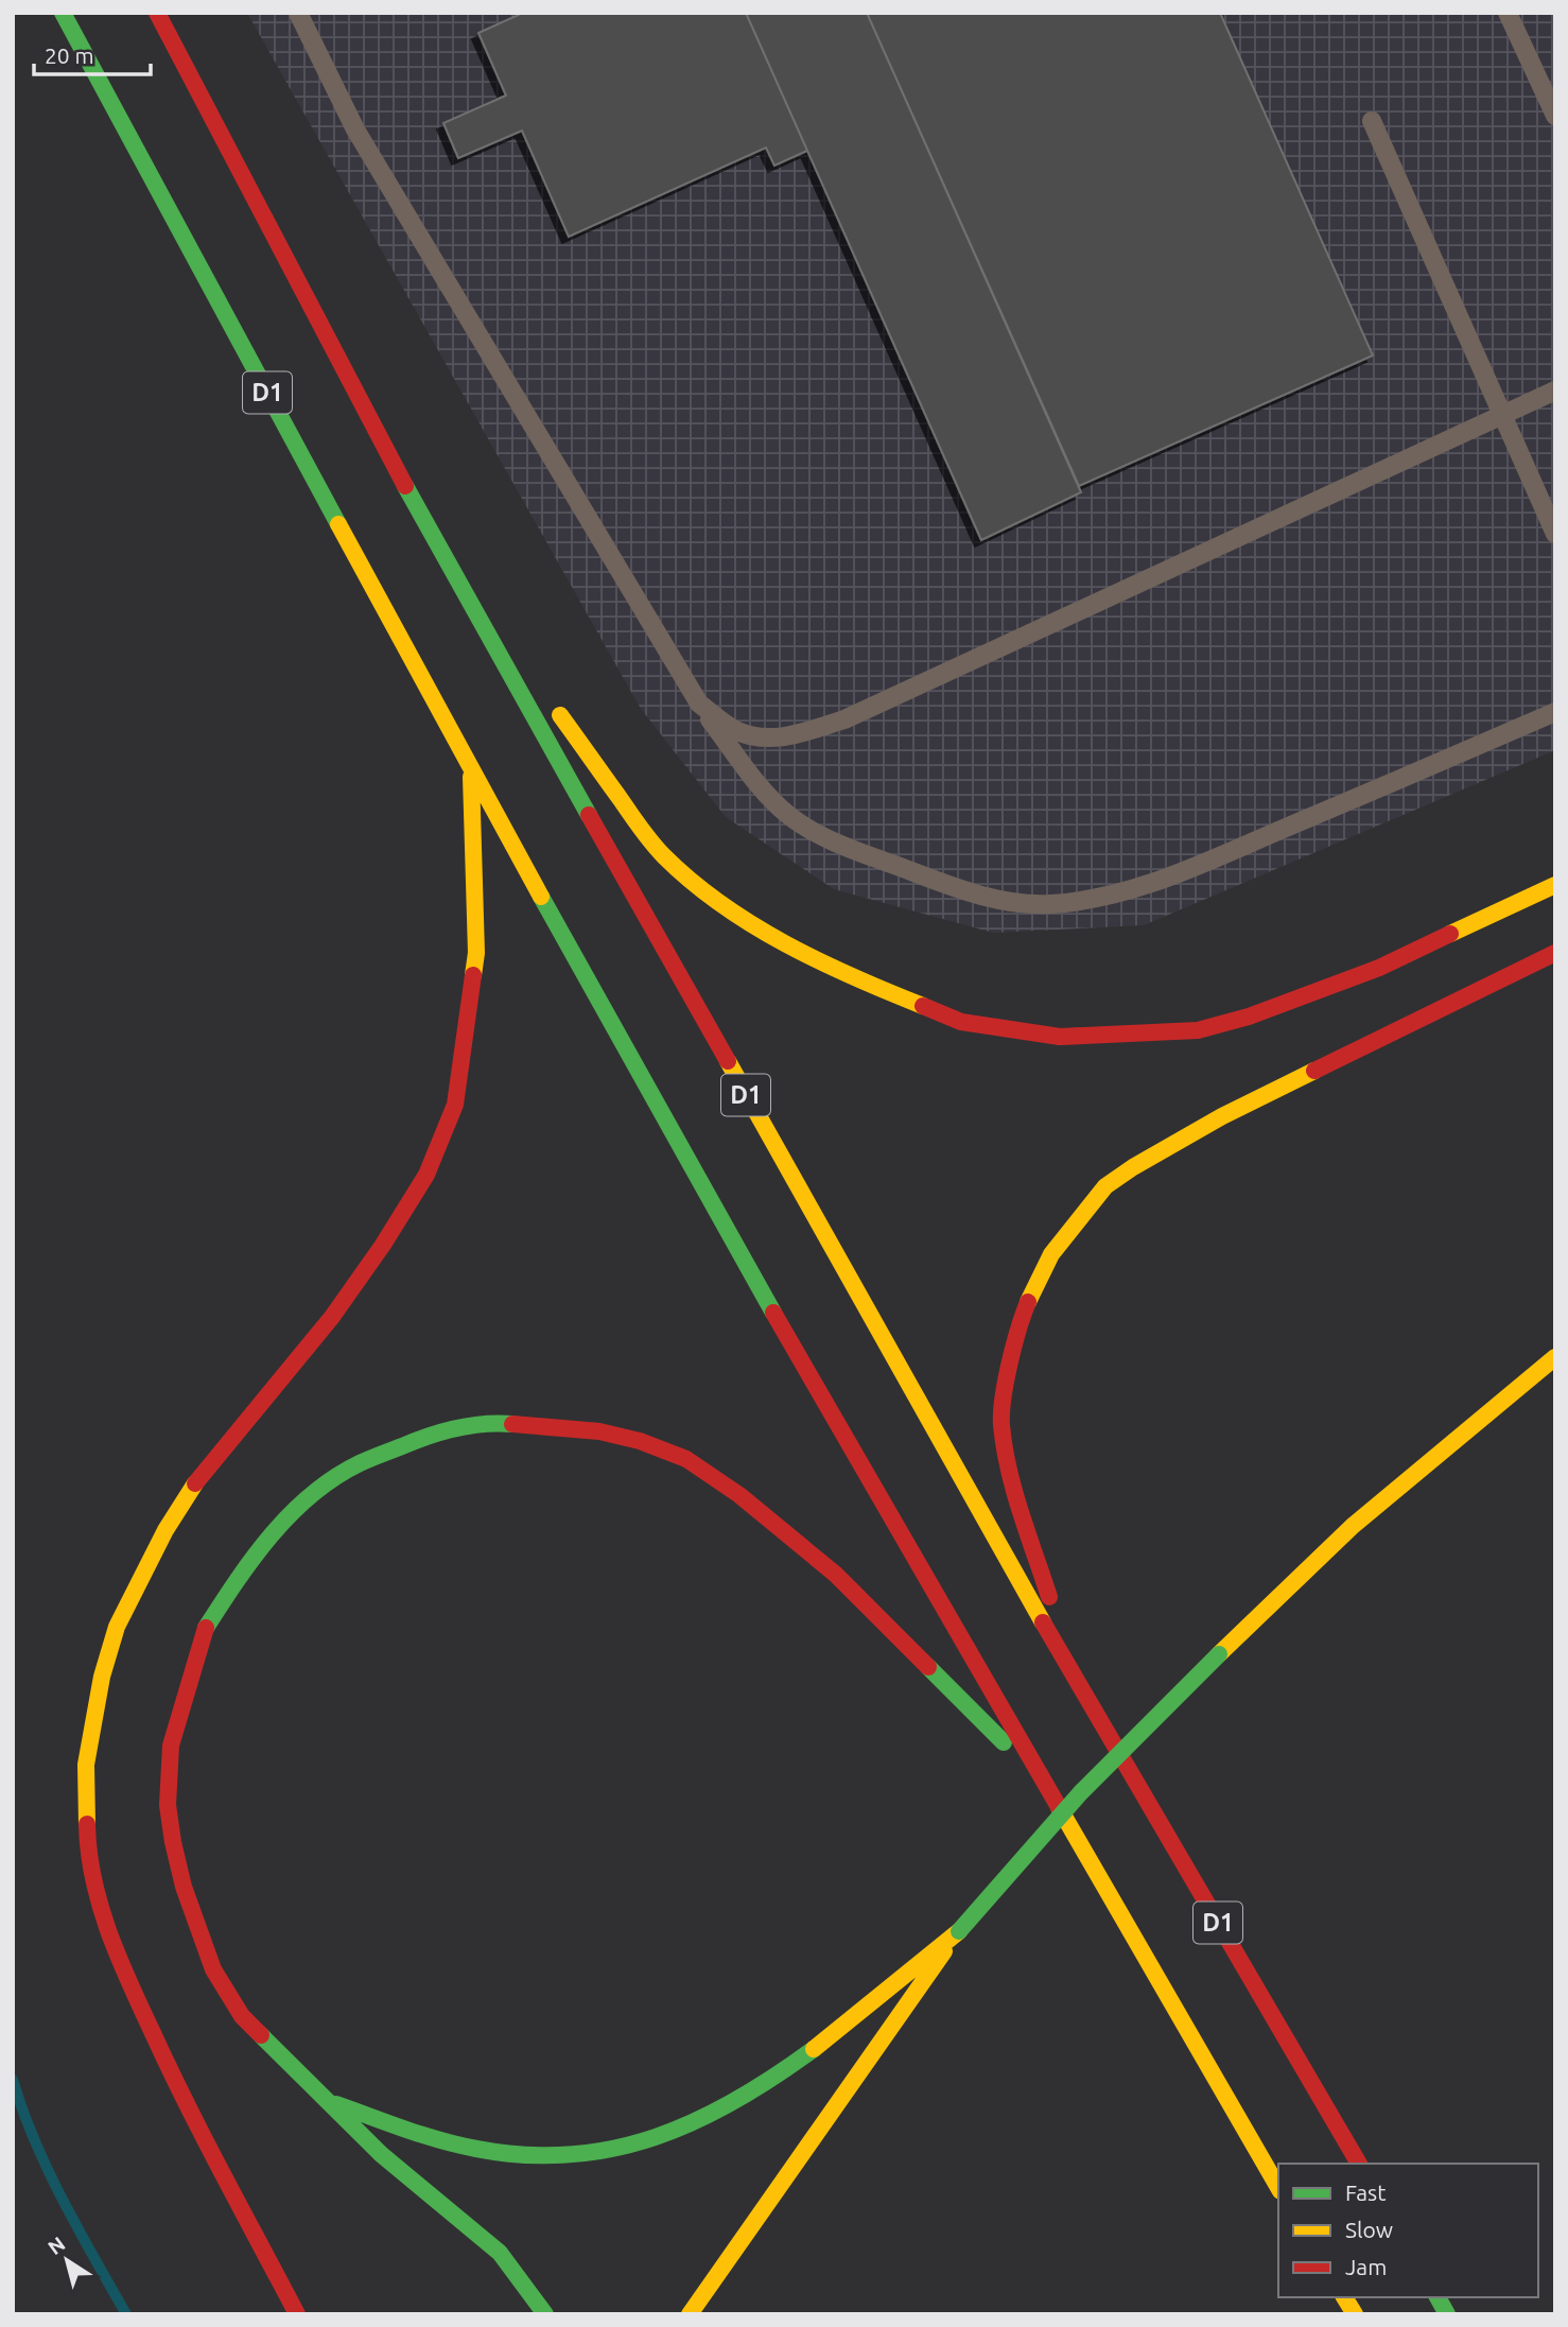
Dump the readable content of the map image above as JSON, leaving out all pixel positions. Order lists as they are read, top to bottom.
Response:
{
  "streets": {
    "main road": ["D1"]
  },
  "legend": ["Fast", "Slow", "Jam"],
  "scale_bar": "20 m",
  "north": "top left"
}
